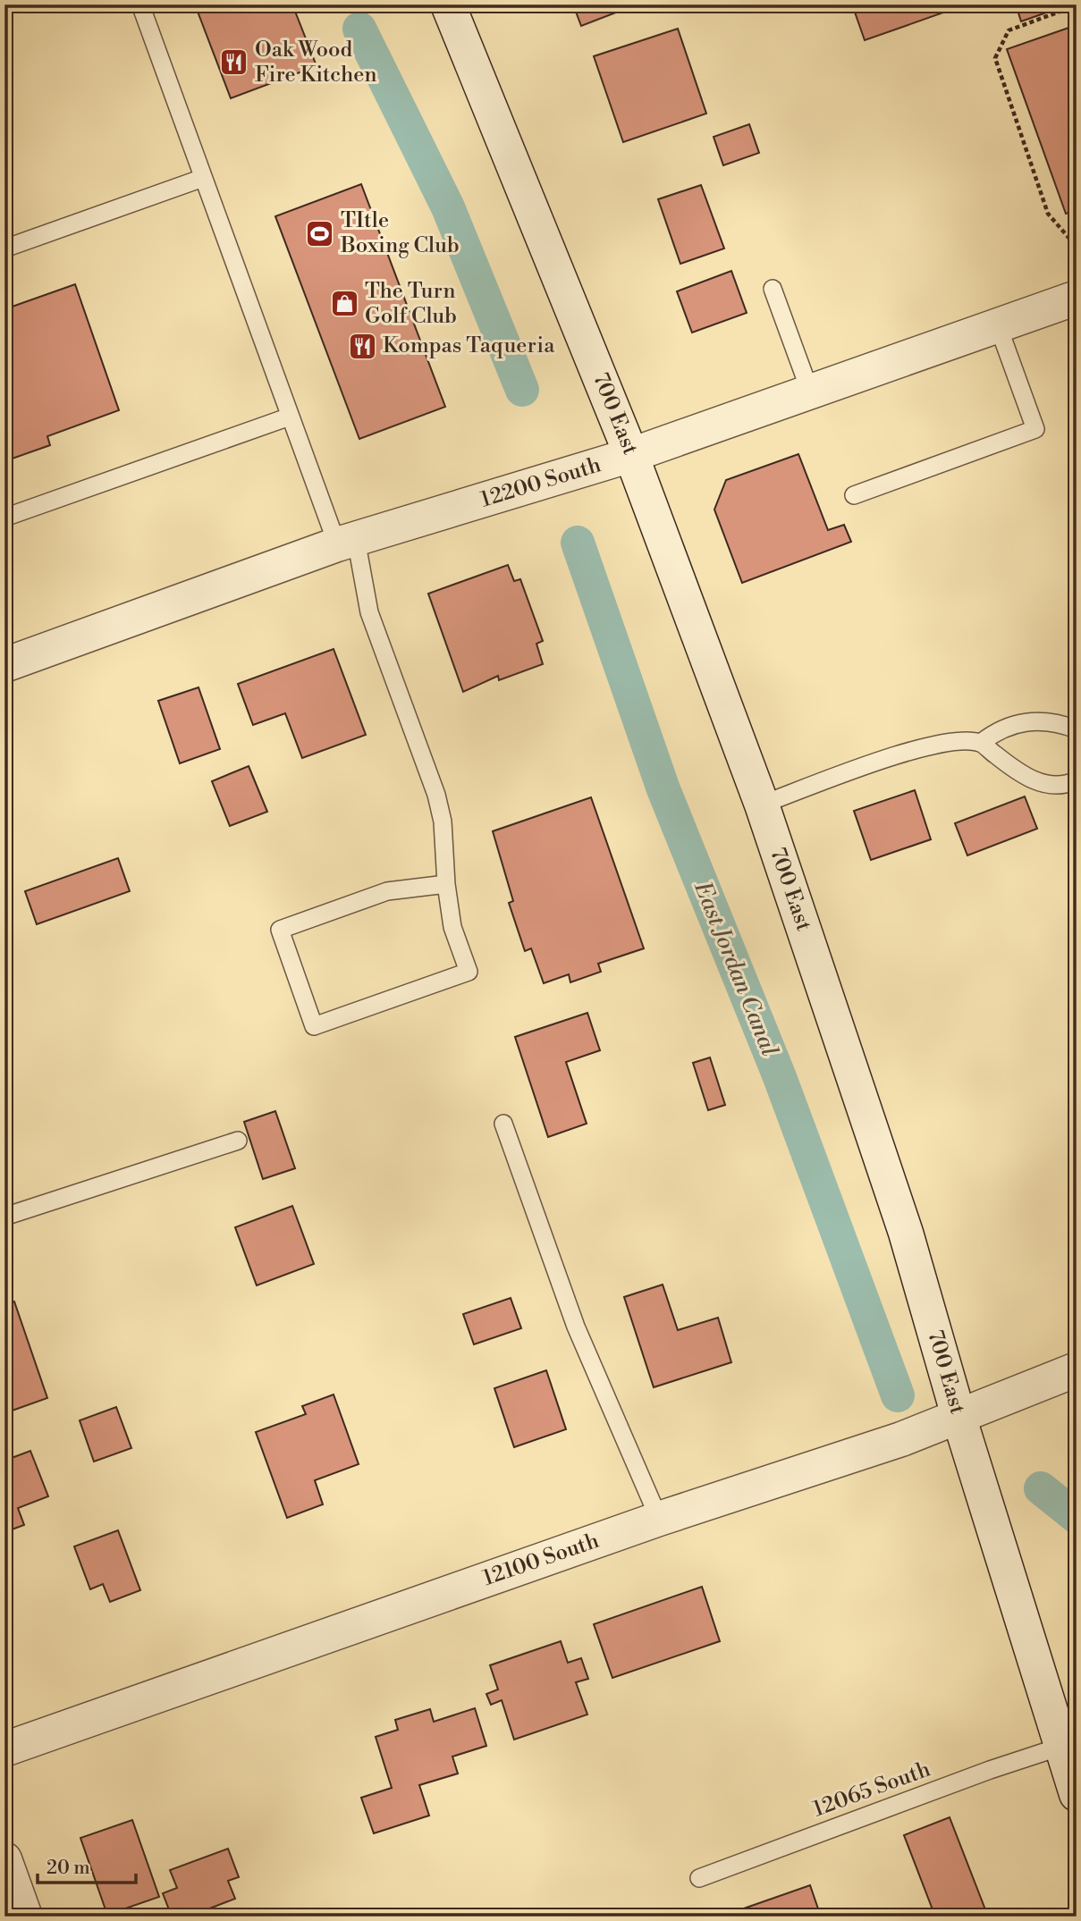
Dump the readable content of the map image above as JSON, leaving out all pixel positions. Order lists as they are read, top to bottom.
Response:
{
  "streets": {
    "street": ["700 East", "12200 South", "12100 South"],
    "lane": ["12065 South"]
  },
  "crossings": [
    ["700 East", "12200 South"],
    ["700 East", "12100 South"],
    ["700 East", "12065 South"]
  ],
  "water": ["East Jordan Canal"],
  "places": {
    "restaurant": ["Oak Wood Fire Kitchen", "Kompas Taqueria"],
    "sports": ["TItle Boxing Club"],
    "shop": ["The Turn Golf Club"]
  },
  "scale_bar": "20 m"
}
